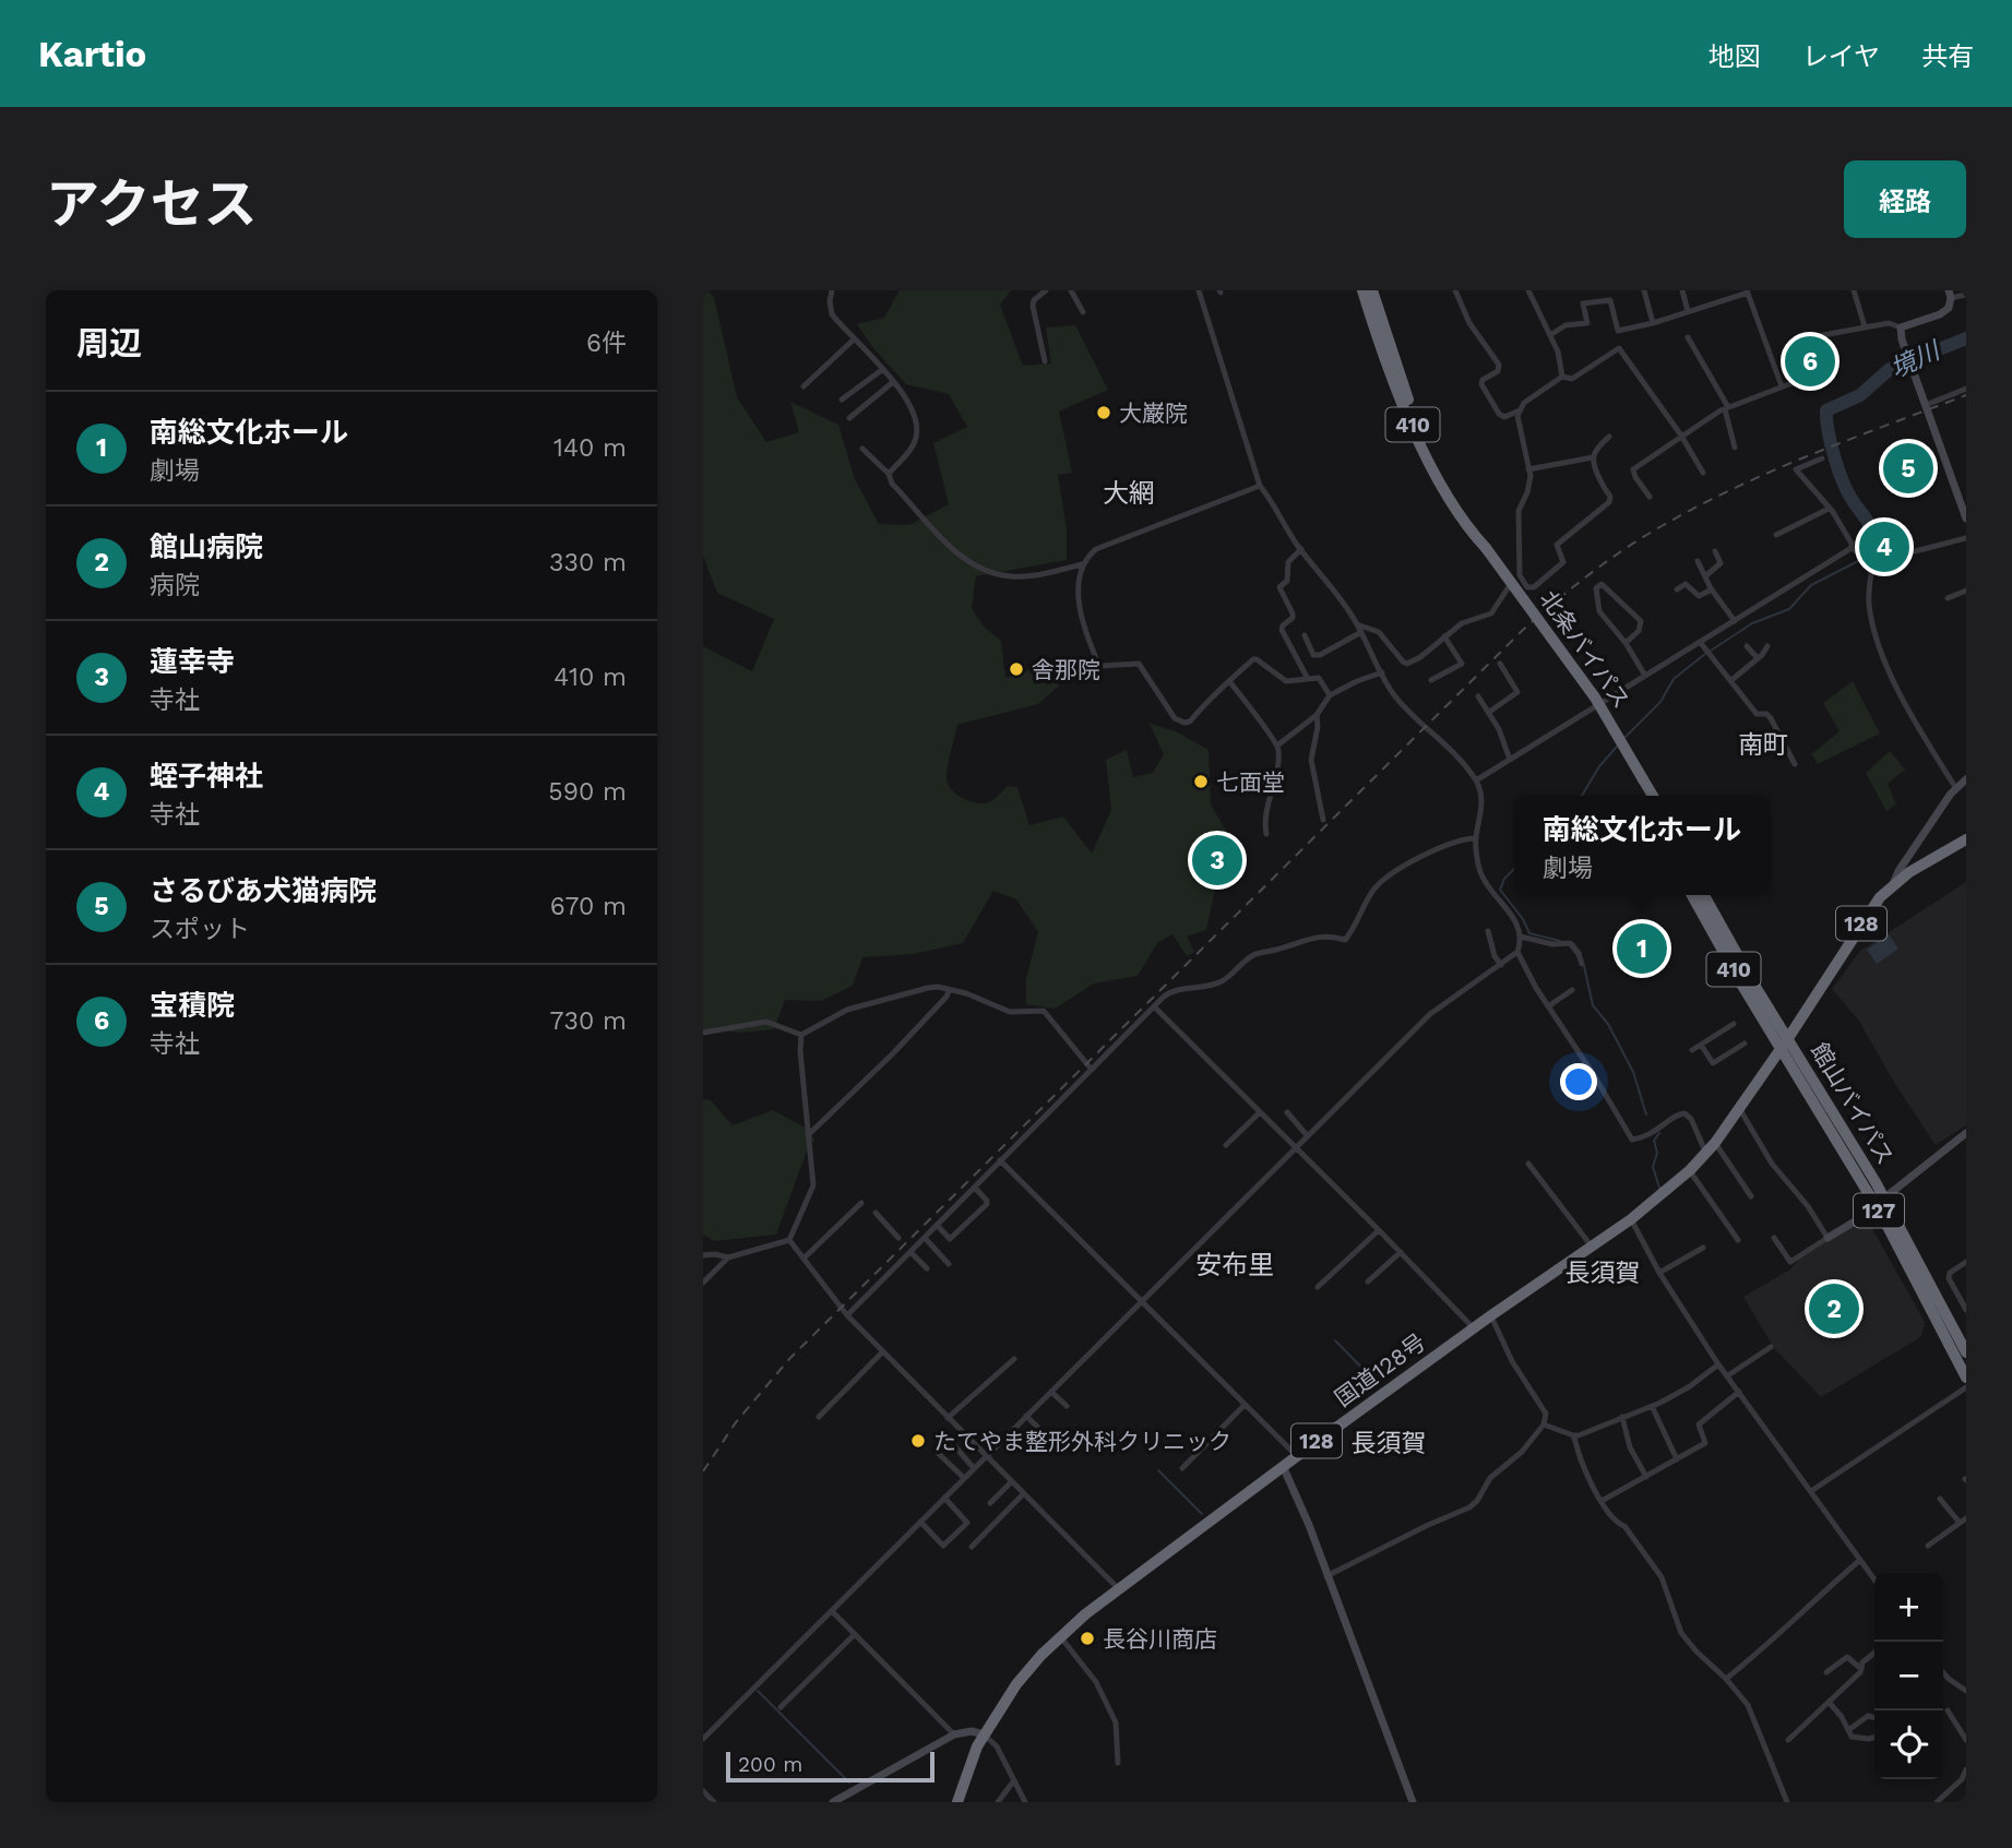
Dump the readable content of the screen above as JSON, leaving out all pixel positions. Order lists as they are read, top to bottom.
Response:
{
  "streets": {
    "highway": [
      "410",
      "北条バイパス",
      "128",
      "館山バイパス",
      "127",
      "国道128号"
    ]
  },
  "crossings": [
    ["410", "128"],
    ["410", "館山バイパス"],
    ["410", "国道128号"],
    ["128", "館山バイパス"],
    ["128", "国道128号"],
    ["館山バイパス", "国道128号"]
  ],
  "districts": [
    "大網",
    "南町",
    "安布里",
    "長須賀",
    "長須賀"
  ],
  "water": ["境川"],
  "places": [
    "大巌院",
    "舎那院",
    "七面堂",
    "たてやま整形外科クリニック",
    "長谷川商店"
  ],
  "scale_bar": "200 m",
  "page": {
    "header": "Kartio",
    "nav": ["地図", "レイヤ", "共有"],
    "title": "アクセス",
    "buttons": "経路",
    "heading": ["周辺", "6件"],
    "pins": [
      "6",
      "5",
      "4",
      "3",
      "1",
      "2"
    ],
    "list": [
      {
        "mark": "1",
        "name": "南総文化ホール",
        "note": "劇場",
        "value": "140 m"
      },
      {
        "mark": "2",
        "name": "館山病院",
        "note": "病院",
        "value": "330 m"
      },
      {
        "mark": "3",
        "name": "蓮幸寺",
        "note": "寺社",
        "value": "410 m"
      },
      {
        "mark": "4",
        "name": "蛭子神社",
        "note": "寺社",
        "value": "590 m"
      },
      {
        "mark": "5",
        "name": "さるびあ犬猫病院",
        "note": "スポット",
        "value": "670 m"
      },
      {
        "mark": "6",
        "name": "宝積院",
        "note": "寺社",
        "value": "730 m"
      }
    ],
    "popup": ["南総文化ホール", "劇場"],
    "map_buttons": ["+", "−"],
    "scale": "200 m"
  }
}
